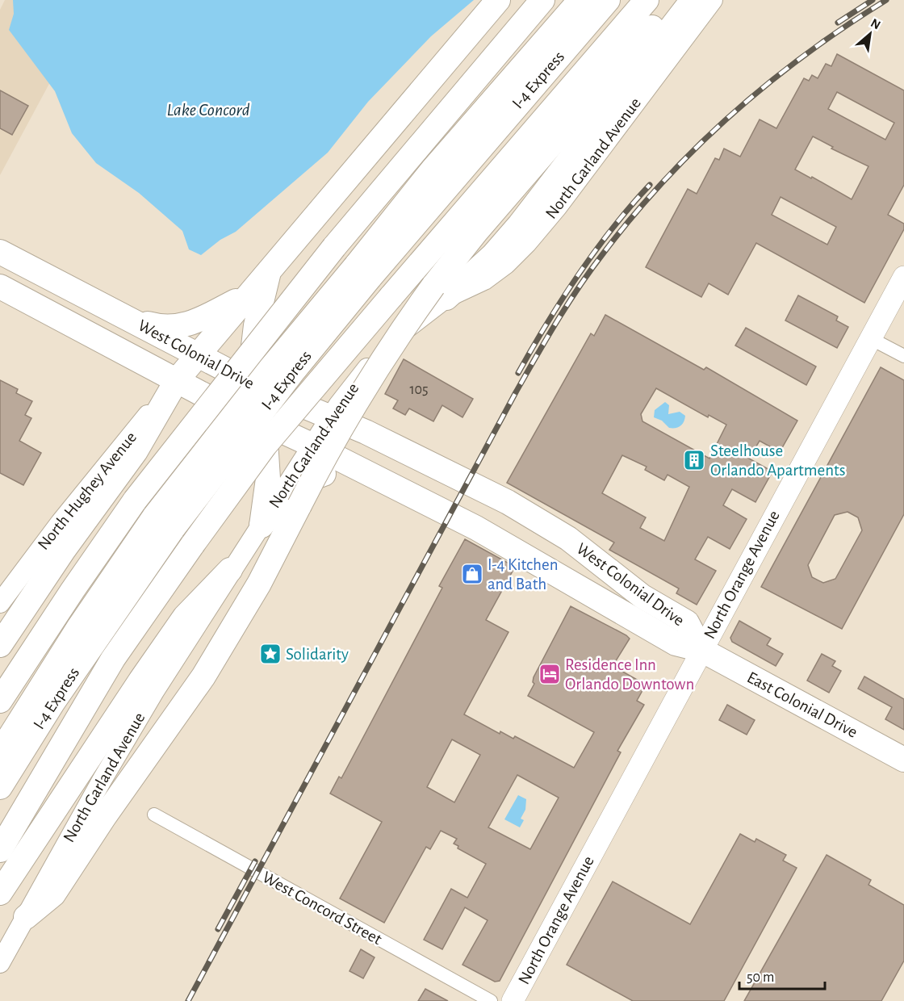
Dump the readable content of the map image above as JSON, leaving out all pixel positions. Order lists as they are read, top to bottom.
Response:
{
  "streets": {
    "highway": ["I-4 Express", "West Colonial Drive", "East Colonial Drive"],
    "main road": ["North Orange Avenue"],
    "street": ["North Garland Avenue", "North Hughey Avenue", "West Concord Street"]
  },
  "crossings": [
    ["North Garland Avenue", "West Colonial Drive"],
    ["West Colonial Drive", "North Hughey Avenue"],
    ["West Colonial Drive", "North Orange Avenue"],
    ["West Colonial Drive", "East Colonial Drive"],
    ["North Orange Avenue", "East Colonial Drive"]
  ],
  "water": ["Lake Concord"],
  "places": {
    "building": ["Steelhouse Orlando Apartments"],
    "shop": ["I-4 Kitchen and Bath"],
    "place": ["Solidarity"],
    "hotel": ["Residence Inn Orlando Downtown"]
  },
  "house_numbers": ["105"],
  "scale_bar": "50 m",
  "north": "top right"
}
